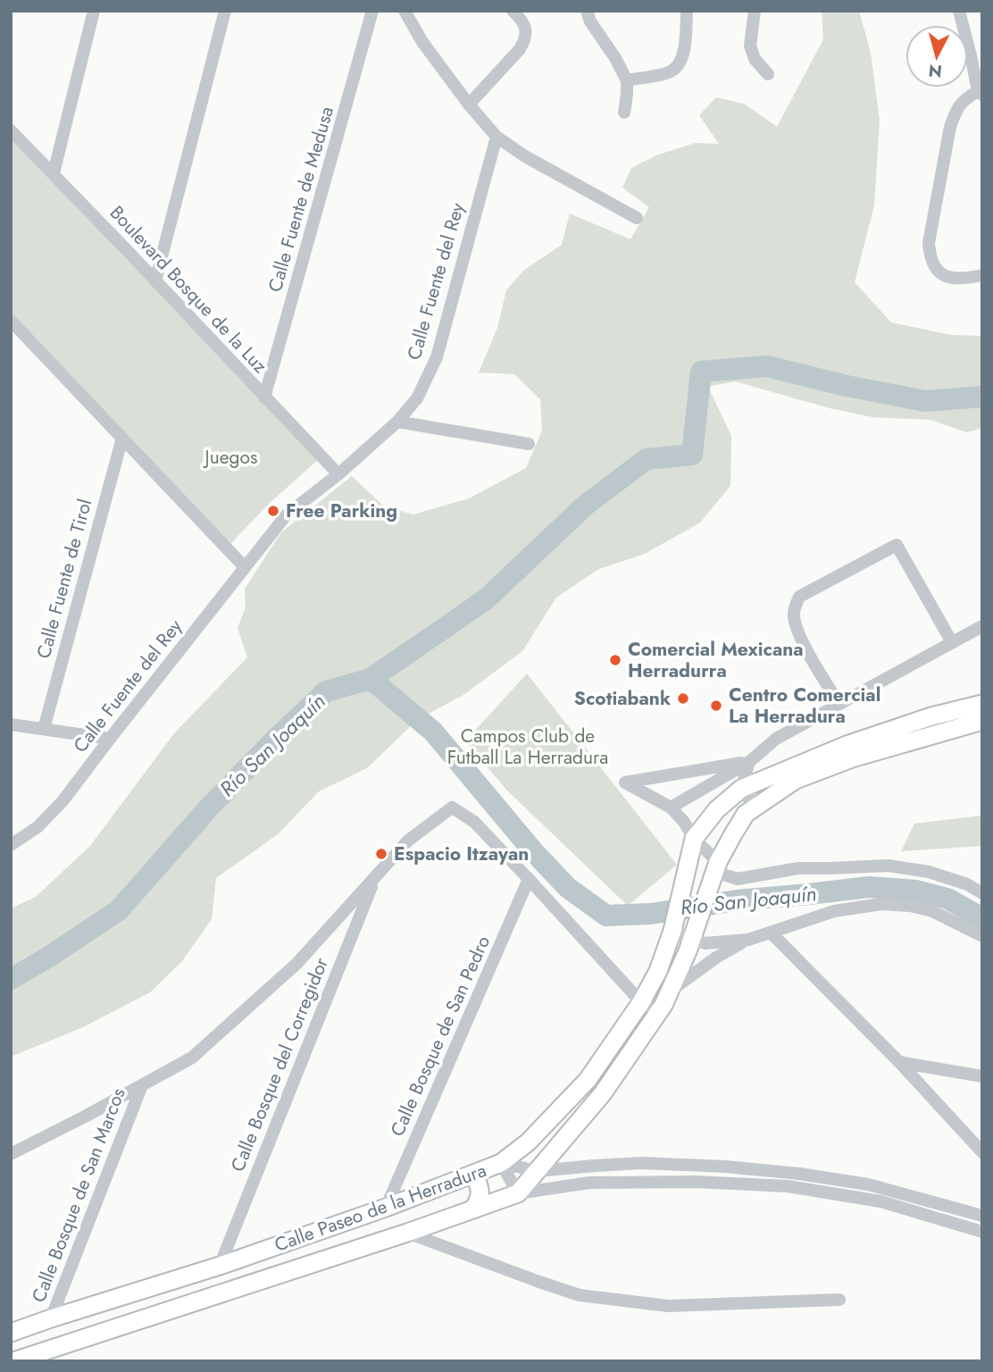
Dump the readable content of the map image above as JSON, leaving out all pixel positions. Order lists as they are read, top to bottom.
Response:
{
  "streets": {
    "main road": ["Calle Paseo de la Herradura"],
    "street": [
      "Calle Fuente de Medusa",
      "Calle Fuente del Rey",
      "Boulevard Bosque de la Luz",
      "Calle Fuente de Tirol",
      "Calle Bosque de San Pedro",
      "Calle Bosque del Corregidor",
      "Calle Bosque de San Marcos"
    ]
  },
  "crossings": [
    ["Calle Fuente de Medusa", "Boulevard Bosque de la Luz"],
    ["Calle Fuente del Rey", "Boulevard Bosque de la Luz"],
    ["Calle Bosque de San Pedro", "Calle Paseo de la Herradura"],
    ["Calle Bosque del Corregidor", "Calle Paseo de la Herradura"],
    ["Calle Bosque de San Marcos", "Calle Paseo de la Herradura"]
  ],
  "water": ["Río San Joaquín"],
  "parks": ["Juegos", "Campos Club de Futball La Herradura"],
  "places": [
    "Free Parking",
    "Comercial Mexicana Herradurra",
    "Scotiabank",
    "Centro Comercial La Herradura",
    "Espacio Itzayan"
  ],
  "north": "bottom"
}
